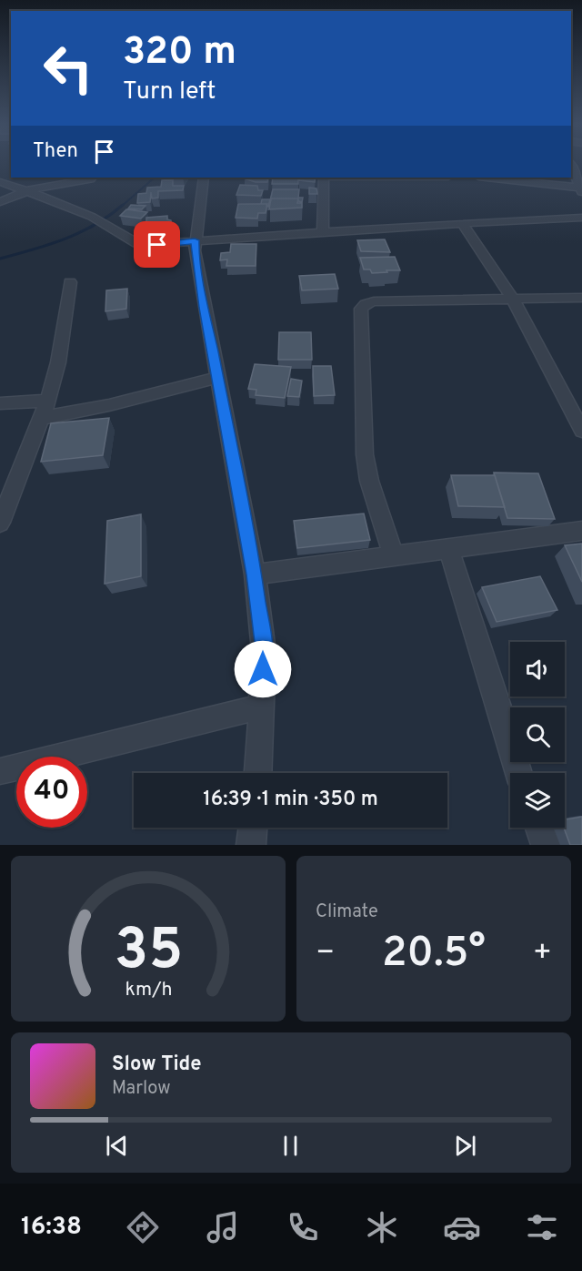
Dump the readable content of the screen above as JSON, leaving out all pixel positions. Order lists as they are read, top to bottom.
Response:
{
  "page": {
    "turn": ["320 m", "Turn left"],
    "then": "Then",
    "limit": "40",
    "trip": "16:39 · 1 min · 350 m",
    "tile": "Climate",
    "heat": ["−", "20.5°", "+"],
    "song": ["Slow Tide", "Marlow"],
    "tabs": "16:38",
    "gauge": ["35", "km/h"]
  }
}
